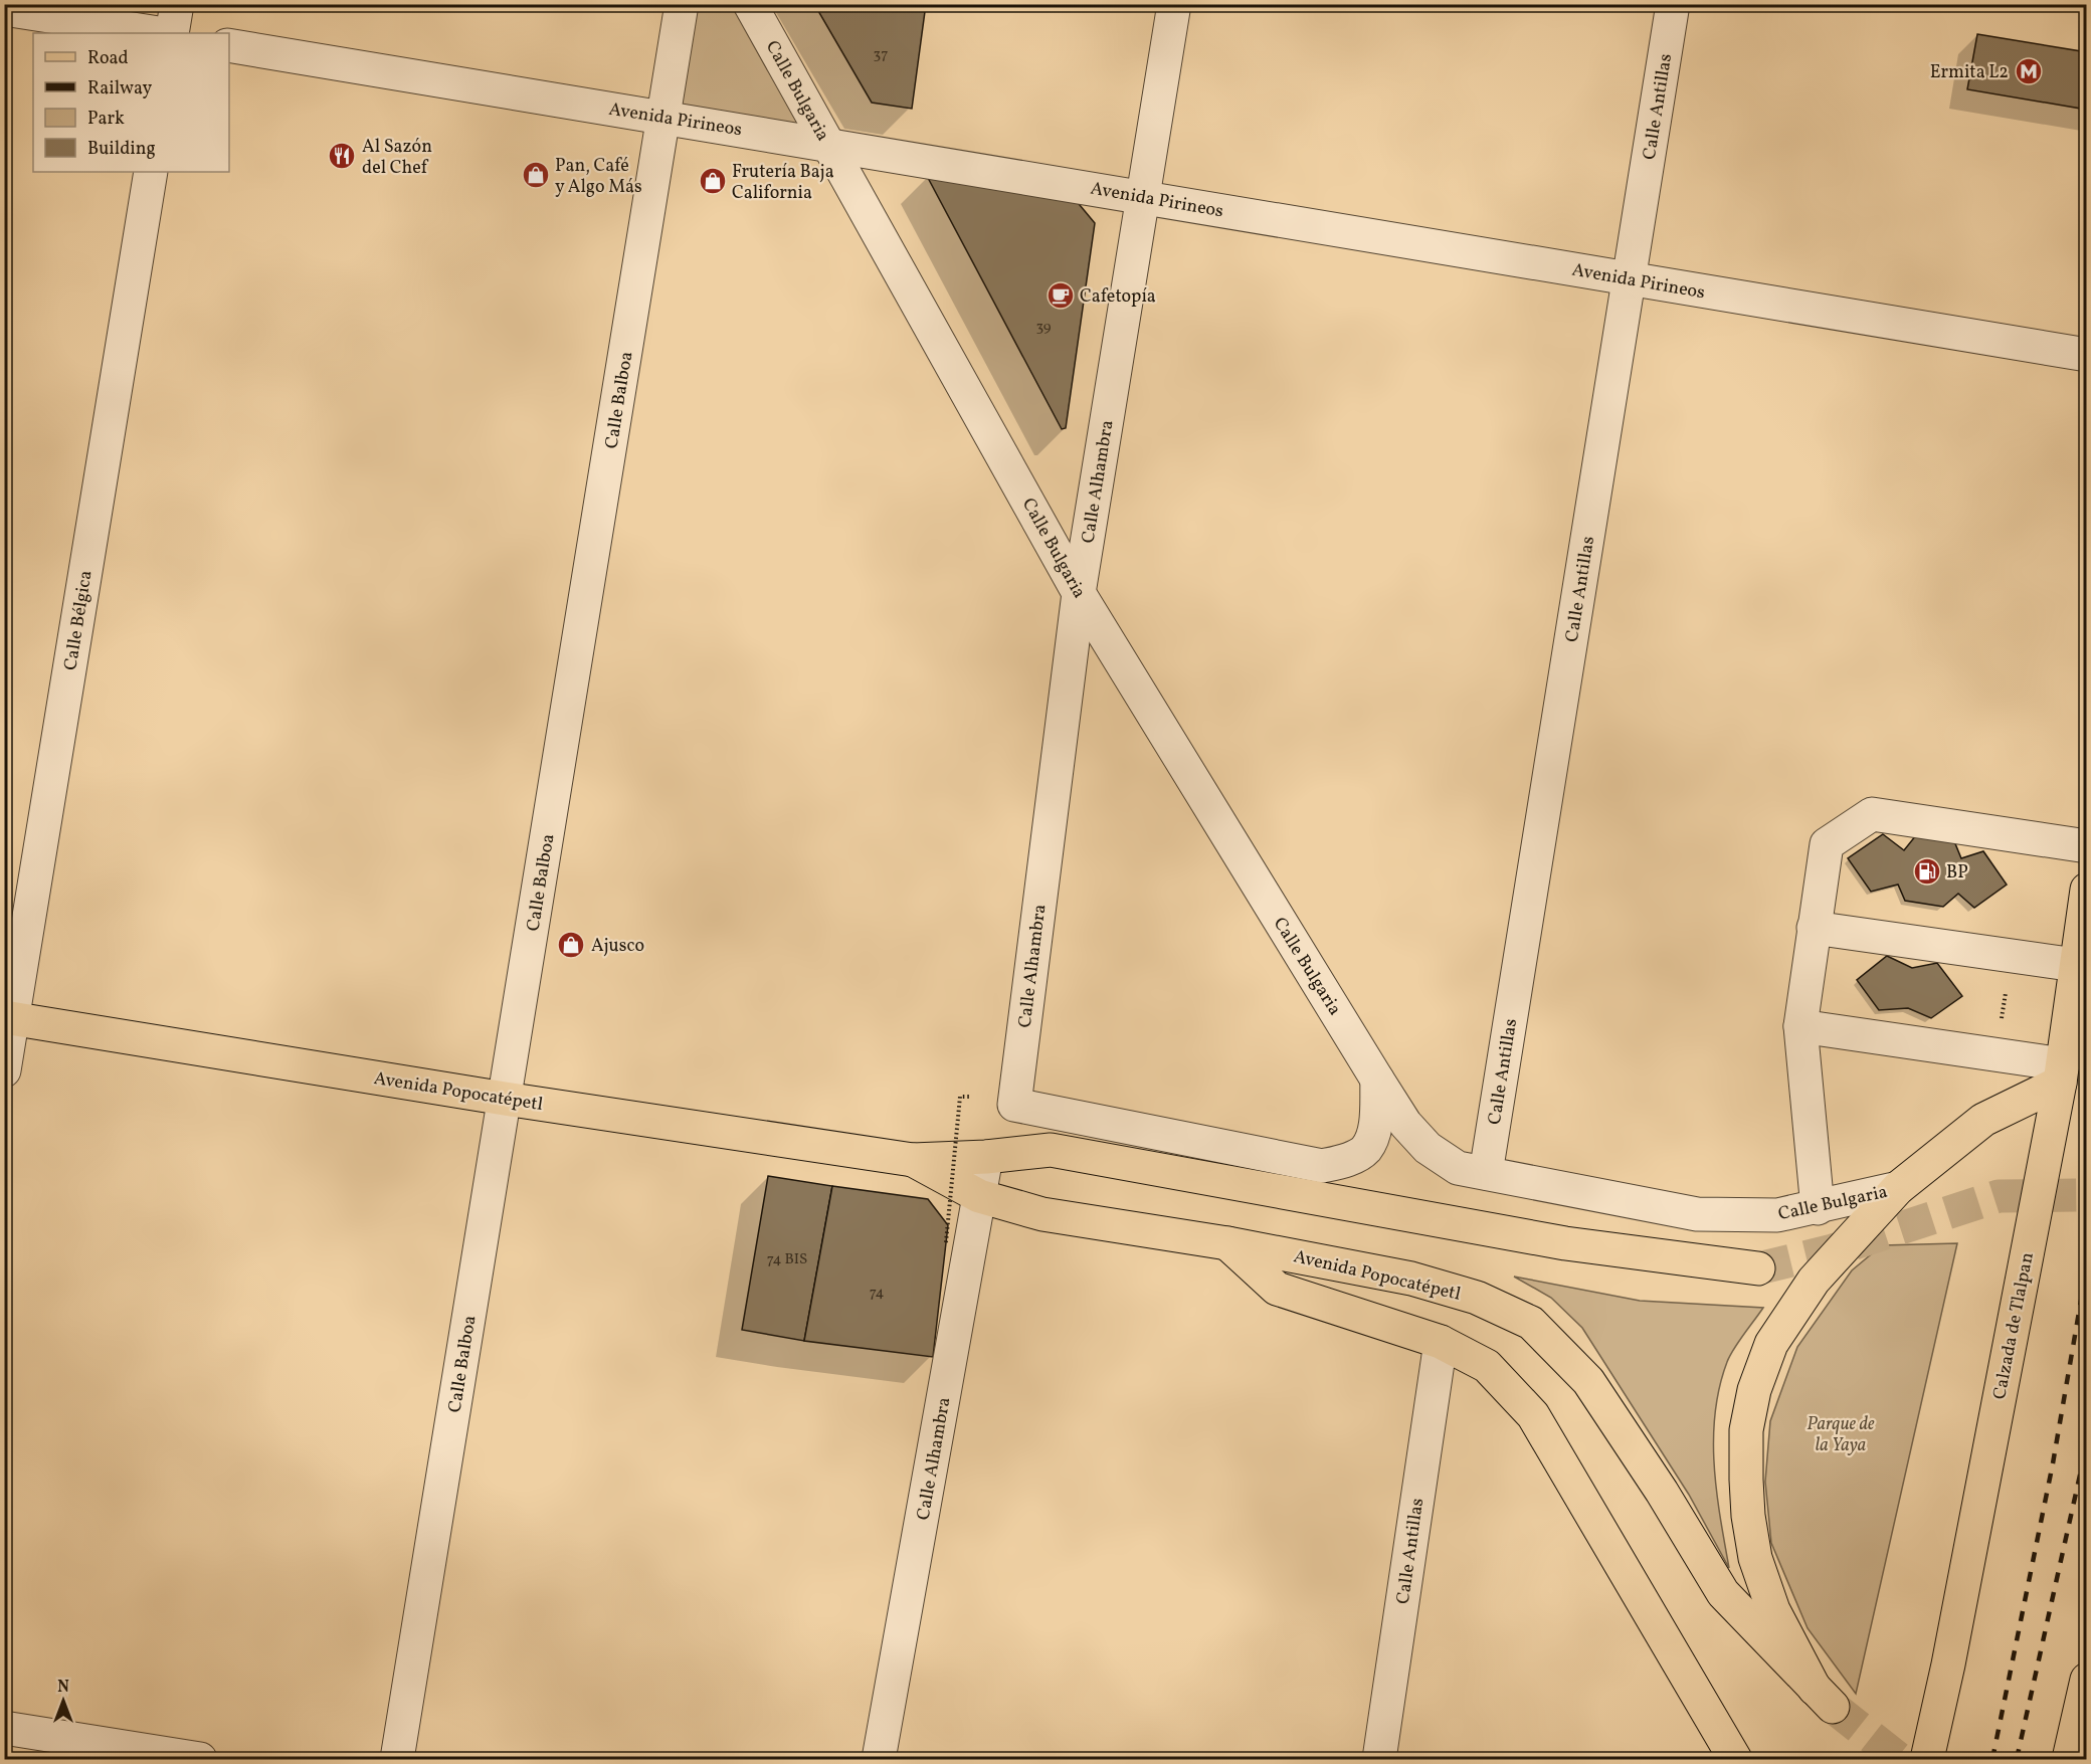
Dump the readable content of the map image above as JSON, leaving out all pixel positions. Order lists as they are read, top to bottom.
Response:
{
  "streets": {
    "main road": ["Avenida Popocatépetl", "Calzada de Tlalpan"],
    "street": [
      "Calle Bulgaria",
      "Calle Antillas",
      "Avenida Pirineos",
      "Calle Balboa",
      "Calle Alhambra",
      "Calle Bélgica"
    ]
  },
  "crossings": [
    ["Calle Bulgaria", "Calle Antillas"],
    ["Calle Bulgaria", "Avenida Pirineos"],
    ["Calle Bulgaria", "Calle Alhambra"],
    ["Calle Bulgaria", "Avenida Popocatépetl"],
    ["Calle Antillas", "Avenida Pirineos"],
    ["Avenida Pirineos", "Calle Balboa"],
    ["Avenida Pirineos", "Calle Alhambra"],
    ["Calle Balboa", "Avenida Popocatépetl"],
    ["Calle Alhambra", "Avenida Popocatépetl"],
    ["Calle Bélgica", "Avenida Popocatépetl"]
  ],
  "parks": ["Parque de la Yaya"],
  "places": {
    "metro station": ["Ermita L2"],
    "restaurant": ["Al Sazón del Chef"],
    "shop": ["Pan, Café y Algo Más", "Frutería Baja California", "Ajusco"],
    "cafe": ["Cafetopía"],
    "fuel station": ["BP"]
  },
  "house_numbers": [
    "37",
    "39",
    "74 BIS",
    "74"
  ],
  "legend": [
    "Road",
    "Railway",
    "Park",
    "Building"
  ],
  "north": "top"
}
